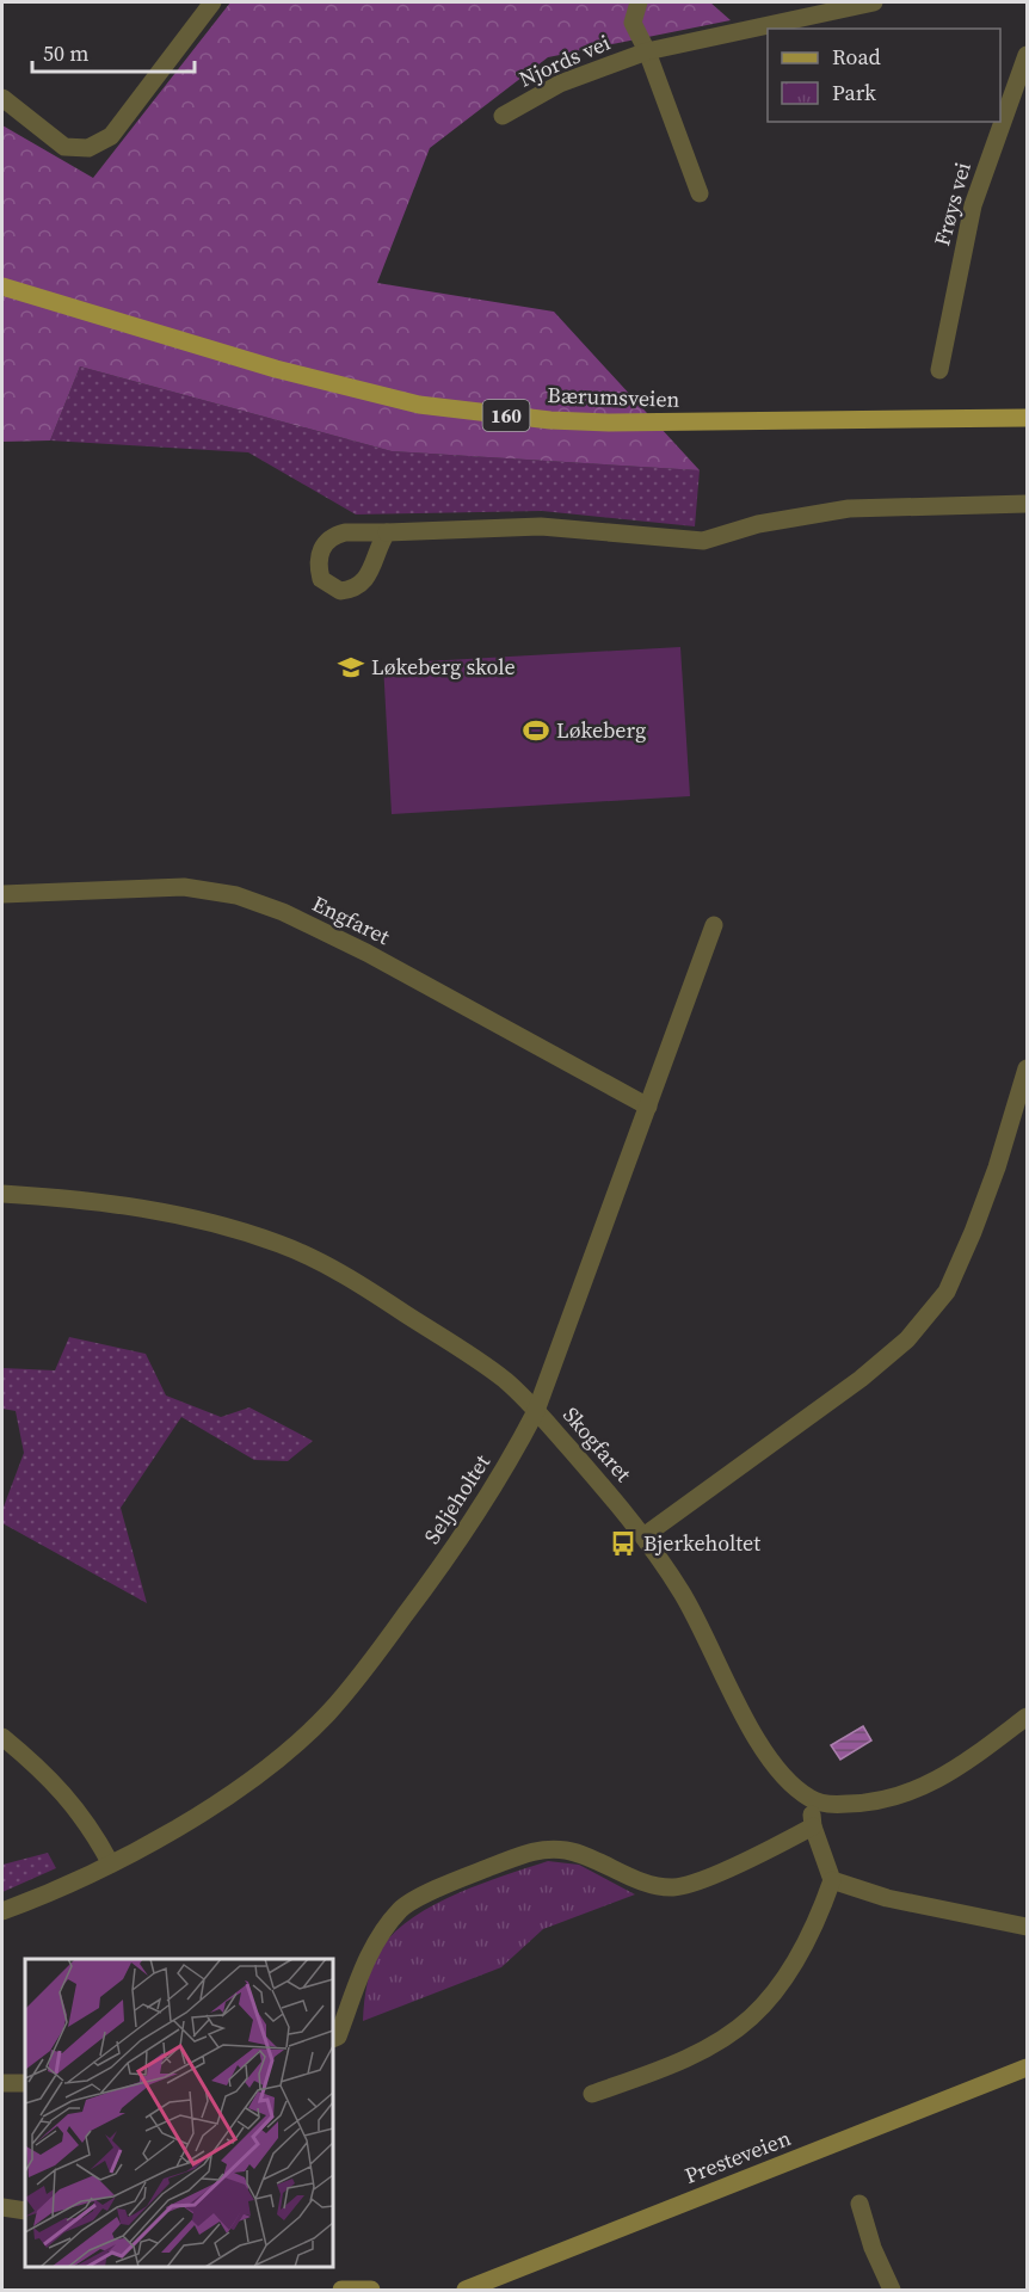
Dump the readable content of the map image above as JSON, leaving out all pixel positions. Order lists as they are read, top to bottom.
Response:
{
  "streets": {
    "main road": ["Bærumsveien", "160", "Presteveien"],
    "street": [
      "Njords vei",
      "Frøys vei",
      "Engfaret",
      "Skogfaret",
      "Seljeholtet"
    ]
  },
  "crossings": [
    ["Engfaret", "Seljeholtet"],
    ["Skogfaret", "Seljeholtet"]
  ],
  "places": {
    "school or university": ["Løkeberg skole"],
    "sports": ["Løkeberg"],
    "bus stop": ["Bjerkeholtet"]
  },
  "legend": ["Road", "Park"],
  "scale_bar": "50 m"
}
